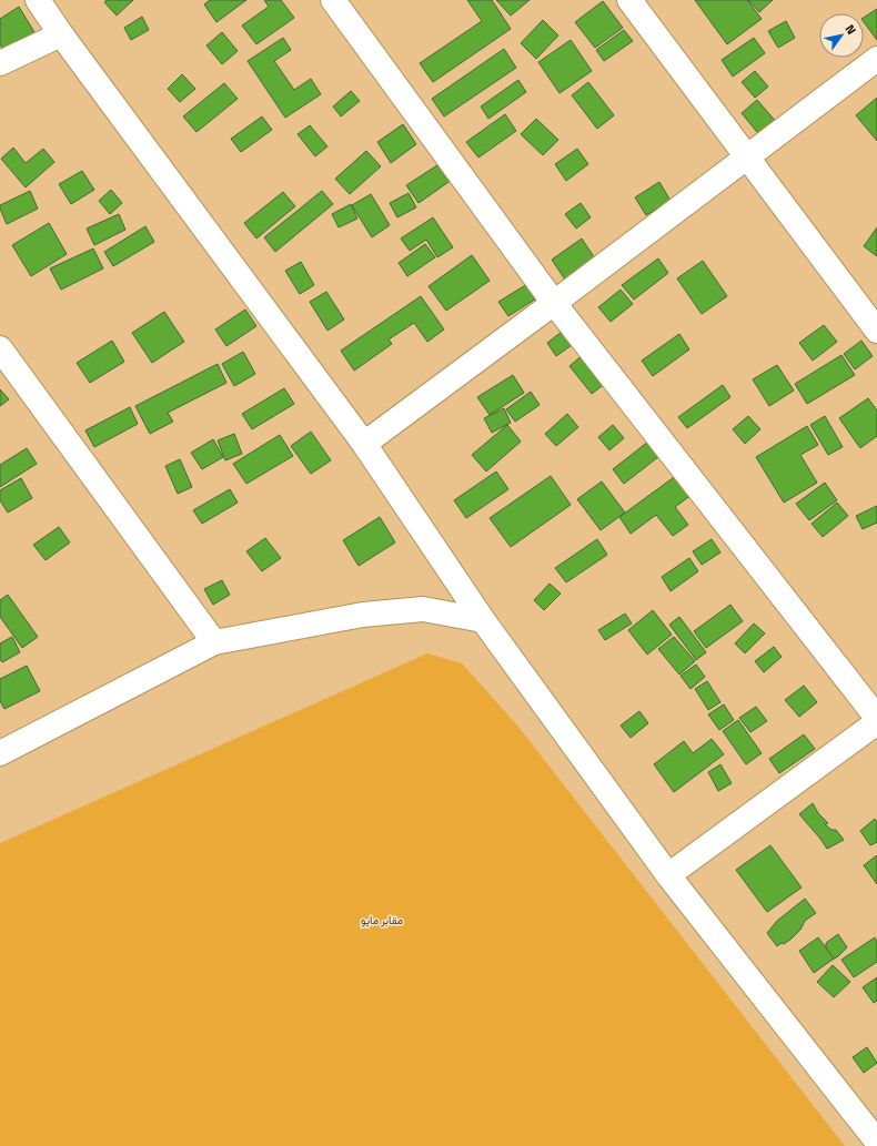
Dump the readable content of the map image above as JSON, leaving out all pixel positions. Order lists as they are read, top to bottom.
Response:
{
  "parks": ["مقابر مايو"],
  "north": "top right"
}
